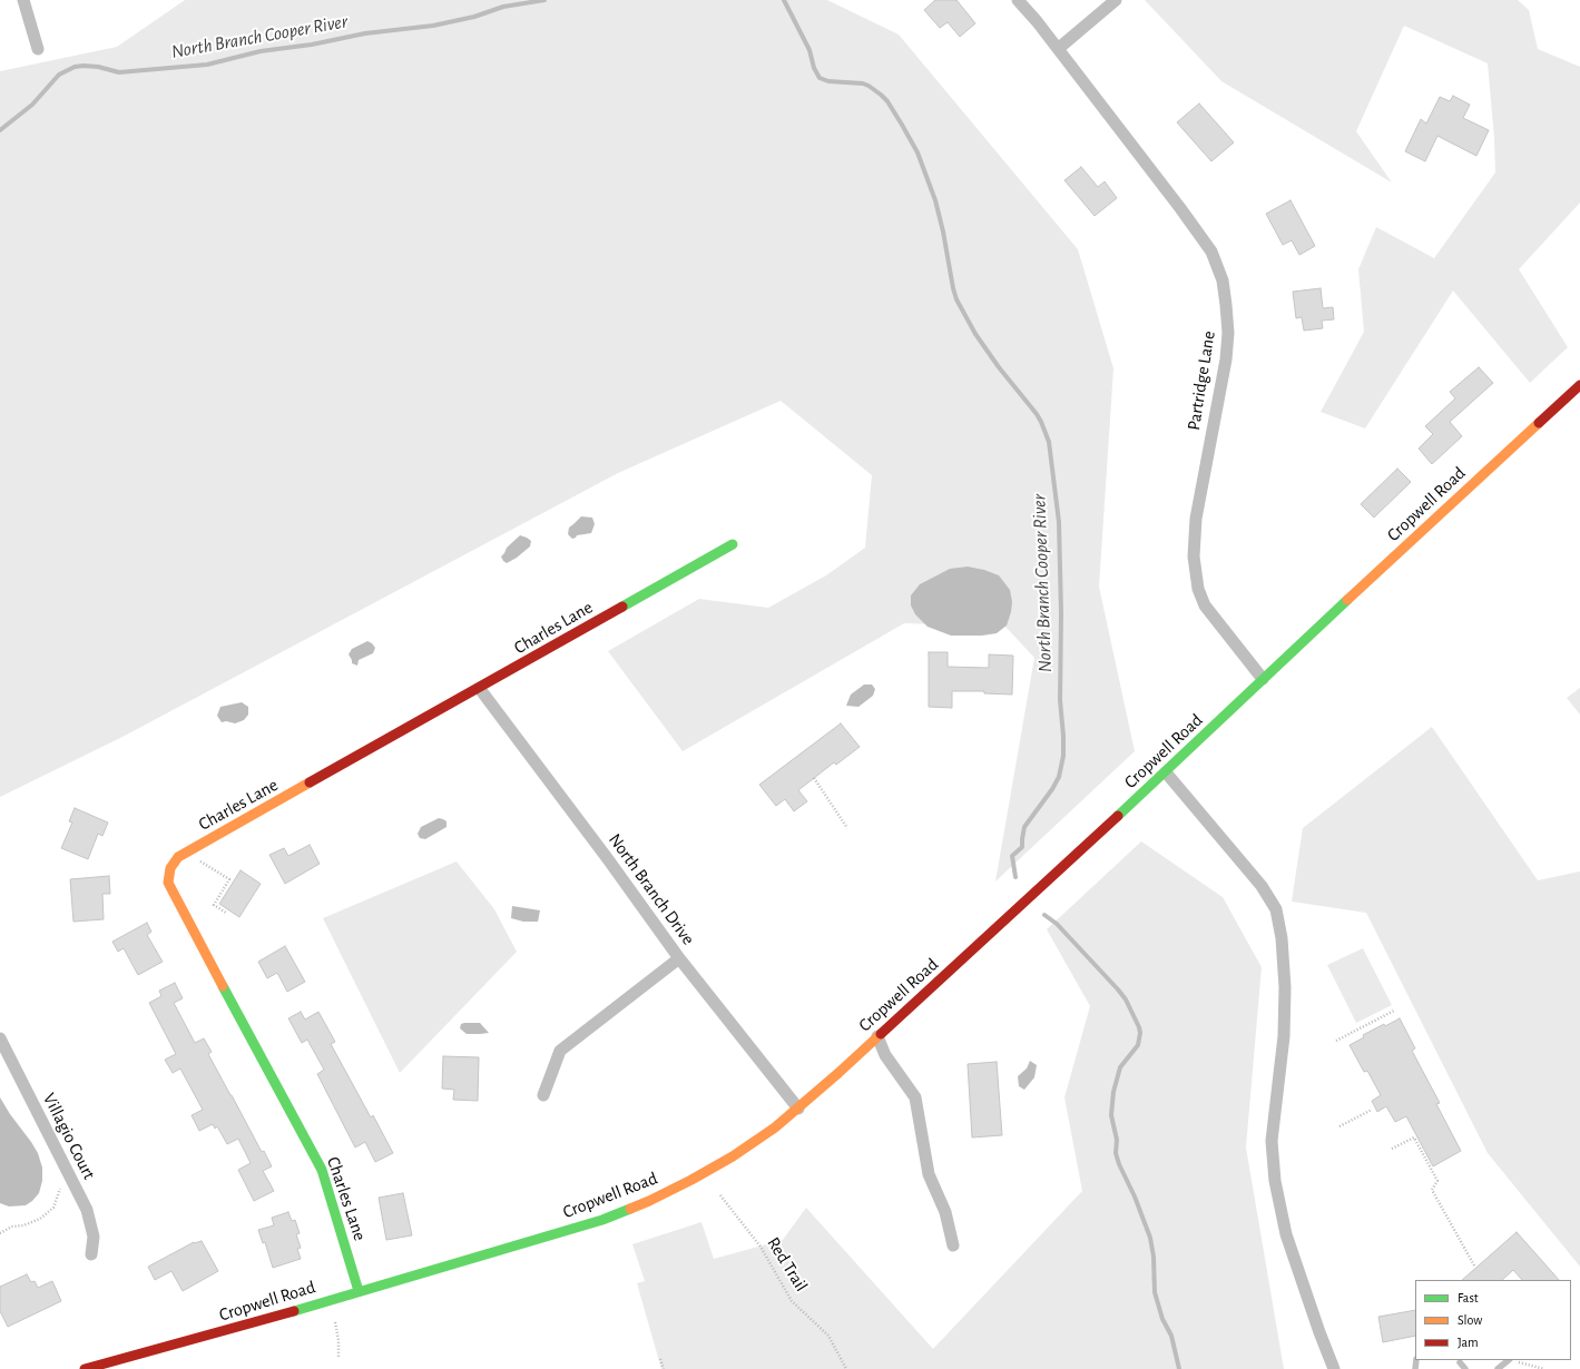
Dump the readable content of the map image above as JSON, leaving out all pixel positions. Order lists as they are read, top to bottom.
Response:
{
  "streets": {
    "street": [
      "Partridge Lane",
      "Cropwell Road",
      "Charles Lane",
      "North Branch Drive",
      "Villagio Court"
    ],
    "path": ["Red Trail"]
  },
  "crossings": [
    ["Partridge Lane", "Cropwell Road"],
    ["Cropwell Road", "Charles Lane"],
    ["Cropwell Road", "North Branch Drive"],
    ["Charles Lane", "North Branch Drive"]
  ],
  "water": ["North Branch Cooper River"],
  "legend": ["Fast", "Slow", "Jam"]
}
